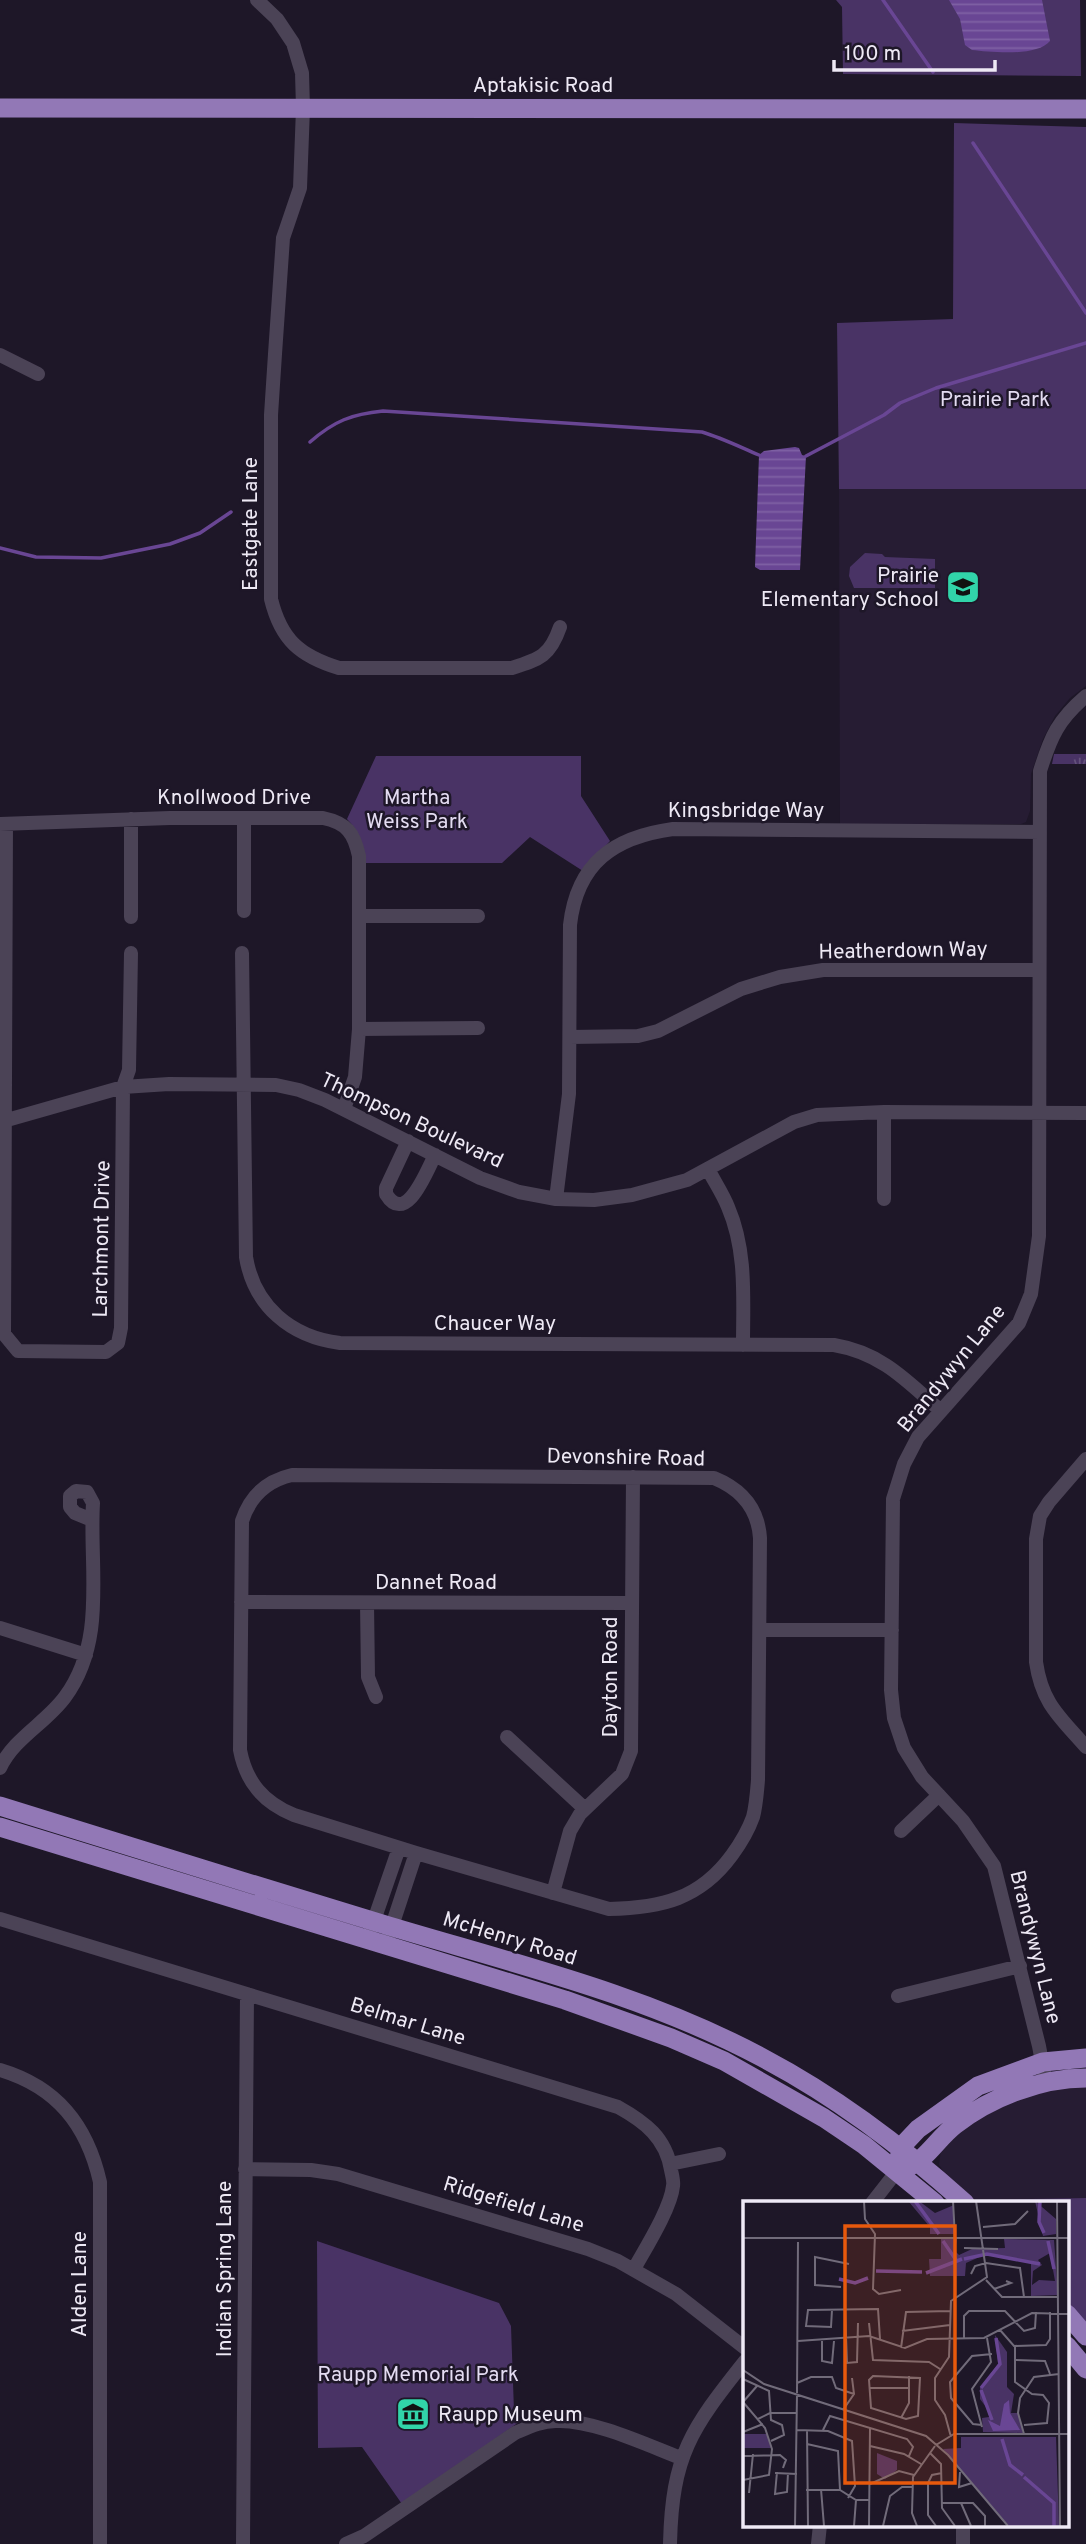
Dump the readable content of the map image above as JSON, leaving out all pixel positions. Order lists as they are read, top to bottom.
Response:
{
  "streets": {
    "main road": ["Aptakisic Road", "McHenry Road"],
    "street": [
      "Eastgate Lane",
      "Knollwood Drive",
      "Kingsbridge Way",
      "Heatherdown Way",
      "Thompson Boulevard",
      "Larchmont Drive",
      "Chaucer Way",
      "Brandywyn Lane",
      "Devonshire Road",
      "Dannet Road",
      "Dayton Road",
      "Belmar Lane",
      "Ridgefield Lane",
      "Indian Spring Lane",
      "Alden Lane"
    ]
  },
  "crossings": [
    ["Aptakisic Road", "Eastgate Lane"],
    ["Knollwood Drive", "Thompson Boulevard"],
    ["Knollwood Drive", "Larchmont Drive"],
    ["Kingsbridge Way", "Heatherdown Way"],
    ["Kingsbridge Way", "Thompson Boulevard"],
    ["Kingsbridge Way", "Brandywyn Lane"],
    ["Heatherdown Way", "Brandywyn Lane"],
    ["Thompson Boulevard", "Larchmont Drive"],
    ["Thompson Boulevard", "Chaucer Way"],
    ["Thompson Boulevard", "Brandywyn Lane"],
    ["Chaucer Way", "Brandywyn Lane"],
    ["Devonshire Road", "Dannet Road"],
    ["Devonshire Road", "Dayton Road"],
    ["Dannet Road", "Dayton Road"],
    ["Belmar Lane", "Ridgefield Lane"],
    ["Belmar Lane", "Indian Spring Lane"],
    ["Ridgefield Lane", "Indian Spring Lane"]
  ],
  "parks": ["Prairie Park", "Martha Weiss Park", "Raupp Memorial Park"],
  "places": {
    "school or university": ["Prairie Elementary School"],
    "museum": ["Raupp Museum"]
  },
  "scale_bar": "100 m"
}
